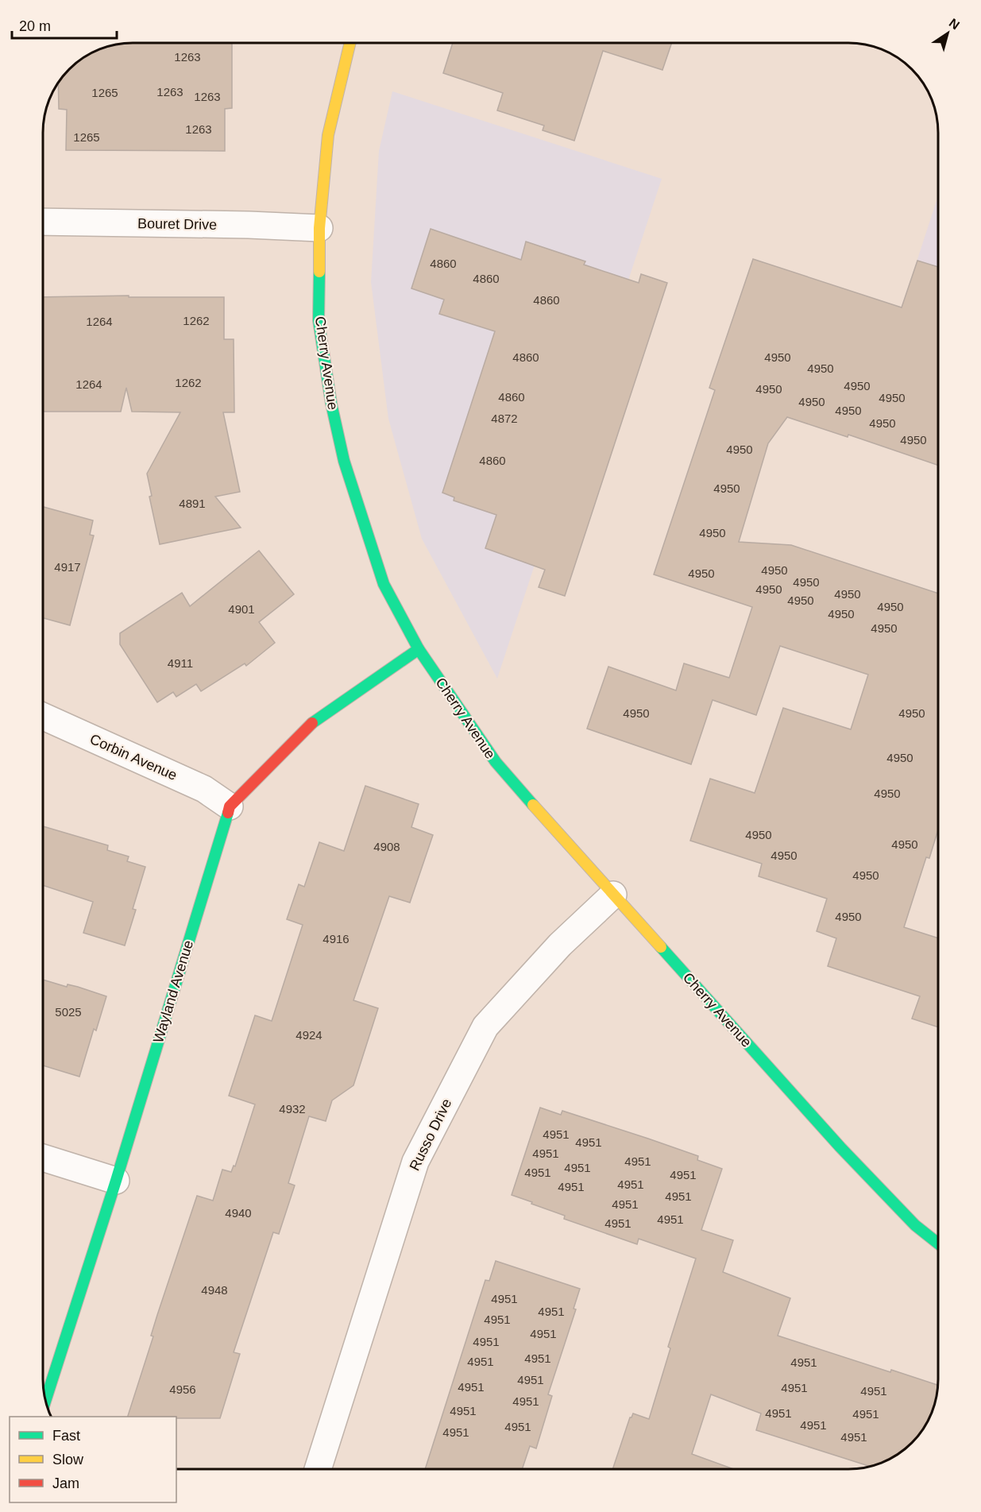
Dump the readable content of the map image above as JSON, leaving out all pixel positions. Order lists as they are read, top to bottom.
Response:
{
  "streets": {
    "street": [
      "Bouret Drive",
      "Cherry Avenue",
      "Corbin Avenue",
      "Wayland Avenue",
      "Russo Drive"
    ]
  },
  "crossings": [
    ["Bouret Drive", "Cherry Avenue"],
    ["Cherry Avenue", "Wayland Avenue"],
    ["Cherry Avenue", "Russo Drive"],
    ["Corbin Avenue", "Wayland Avenue"]
  ],
  "house_numbers": [
    "1263",
    "1263",
    "1265",
    "1263",
    "1263",
    "1265",
    "4860",
    "4860",
    "4860",
    "1262",
    "1264",
    "4860",
    "4950",
    "4950",
    "1262",
    "1264",
    "4950",
    "4950",
    "4860",
    "4950",
    "4950",
    "4950",
    "4872",
    "4950",
    "4950",
    "4950",
    "4860",
    "4950",
    "4891",
    "4950",
    "4917",
    "4950",
    "4950",
    "4950",
    "4950",
    "4950",
    "4950",
    "4950",
    "4901",
    "4950",
    "4950",
    "4911",
    "4950",
    "4950",
    "4950",
    "4950",
    "4950",
    "4950",
    "4908",
    "4950",
    "4950",
    "4950",
    "4916",
    "5025",
    "4924",
    "4932",
    "4951",
    "4951",
    "4951",
    "4951",
    "4951",
    "4951",
    "4951",
    "4951",
    "4951",
    "4951",
    "4951",
    "4940",
    "4951",
    "4951",
    "4948",
    "4951",
    "4951",
    "4951",
    "4951",
    "4951",
    "4951",
    "4951",
    "4951",
    "4951",
    "4951",
    "4951",
    "4956",
    "4951",
    "4951",
    "4951",
    "4951",
    "4951",
    "4951",
    "4951",
    "4951",
    "4951"
  ],
  "legend": ["Fast", "Slow", "Jam"],
  "scale_bar": "20 m",
  "north": "top right"
}
